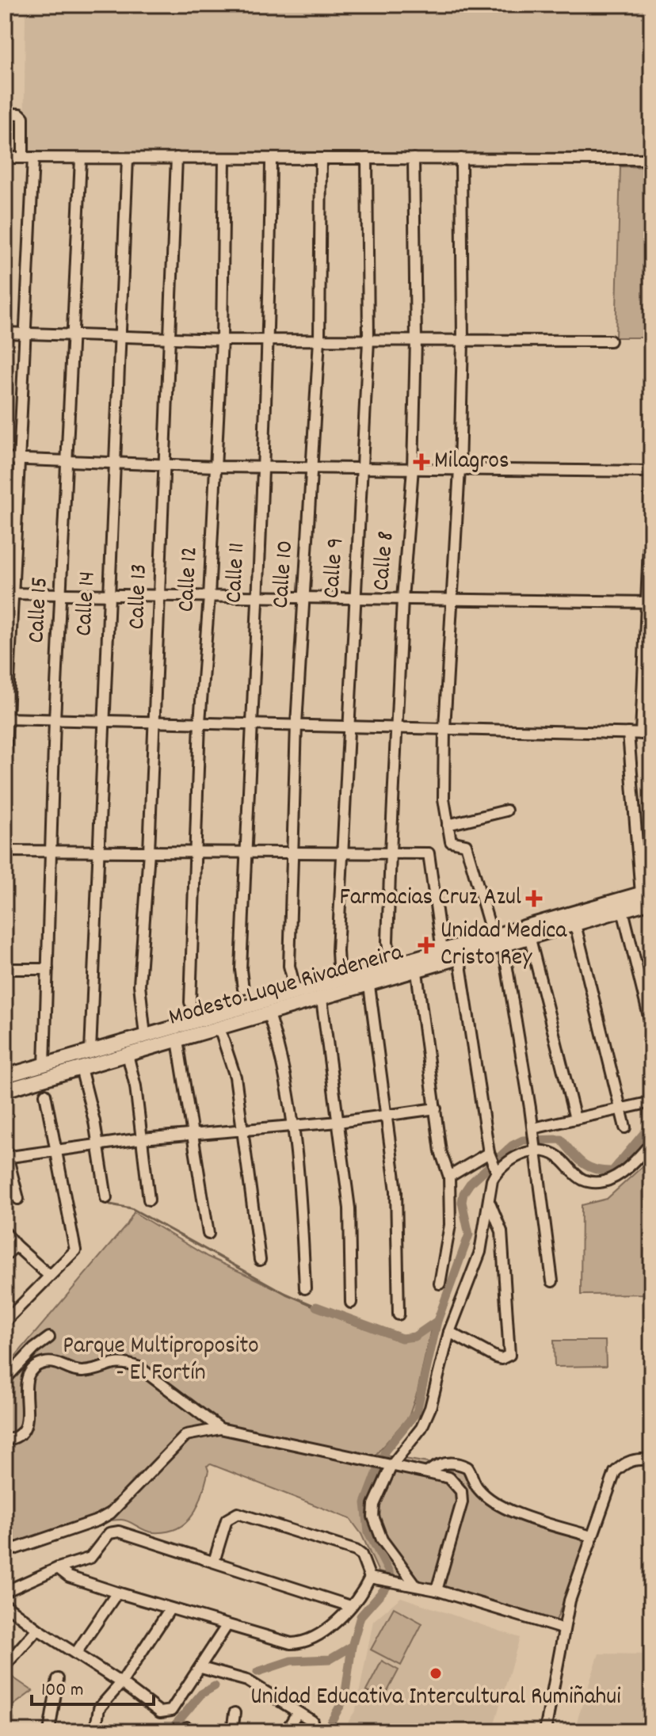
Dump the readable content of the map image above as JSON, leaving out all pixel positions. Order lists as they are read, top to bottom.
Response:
{
  "streets": {
    "street": [
      "Calle 8",
      "Calle 9",
      "Calle 11",
      "Calle 10",
      "Calle 12",
      "Calle 13",
      "Calle 14",
      "Calle 15",
      "Modesto Luque Rivadeneira"
    ]
  },
  "crossings": [
    ["Calle 8", "Modesto Luque Rivadeneira"],
    ["Calle 9", "Modesto Luque Rivadeneira"],
    ["Calle 10", "Modesto Luque Rivadeneira"],
    ["Calle 13", "Modesto Luque Rivadeneira"],
    ["Calle 14", "Modesto Luque Rivadeneira"],
    ["Calle 15", "Modesto Luque Rivadeneira"]
  ],
  "parks": ["Parque Multiproposito - El Fortín"],
  "places": {
    "health": ["Milagros", "Farmacias Cruz Azul", "Unidad Medica Cristo Rey"],
    "other": ["Unidad Educativa Intercultural Rumiñahui"]
  },
  "scale_bar": "100 m"
}
